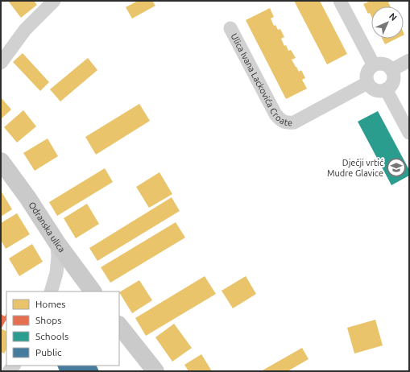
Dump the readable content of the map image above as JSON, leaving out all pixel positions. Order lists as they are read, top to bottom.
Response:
{
  "streets": {
    "street": ["Ulica Ivana Lackovića Croate", "Odranska ulica"]
  },
  "places": {
    "school or university": ["Dječji vrtić Mudre Glavice"]
  },
  "legend": [
    "Homes",
    "Shops",
    "Schools",
    "Public"
  ],
  "north": "top right"
}
